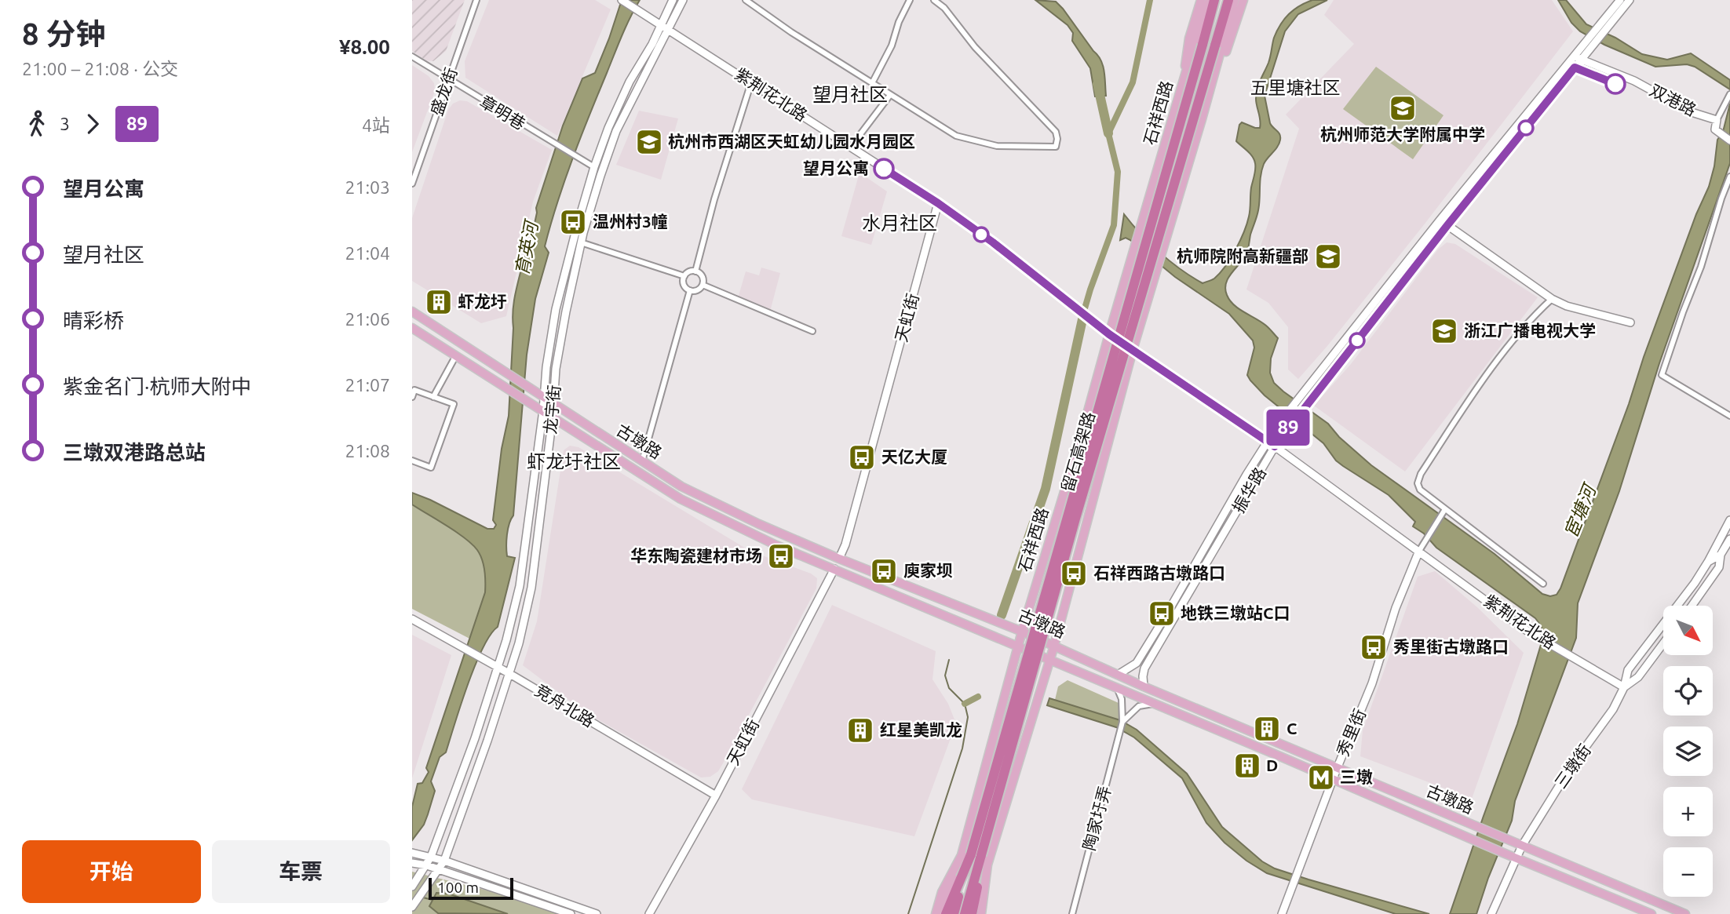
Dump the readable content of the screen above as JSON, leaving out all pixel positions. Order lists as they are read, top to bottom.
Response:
{
  "streets": {
    "highway": ["留石高架路"],
    "main road": ["石祥西路", "古墩路"],
    "street": [
      "盛龙街",
      "紫荆花北路",
      "双港路",
      "章明巷",
      "天虹街",
      "龙宇街",
      "振华路",
      "竞舟北路",
      "秀里街",
      "三墩街",
      "陶家圩弄"
    ]
  },
  "crossings": [
    ["盛龙街", "章明巷"],
    ["紫荆花北路", "石祥西路"],
    ["紫荆花北路", "天虹街"],
    ["紫荆花北路", "龙宇街"],
    ["紫荆花北路", "振华路"],
    ["紫荆花北路", "秀里街"],
    ["紫荆花北路", "三墩街"],
    ["双港路", "振华路"],
    ["章明巷", "龙宇街"],
    ["石祥西路", "古墩路"],
    ["石祥西路", "留石高架路"],
    ["天虹街", "古墩路"],
    ["天虹街", "竞舟北路"],
    ["龙宇街", "古墩路"],
    ["龙宇街", "竞舟北路"],
    ["古墩路", "振华路"],
    ["古墩路", "秀里街"],
    ["古墩路", "三墩街"],
    ["古墩路", "陶家圩弄"]
  ],
  "districts": [
    "五里塘社区",
    "望月社区",
    "水月社区",
    "虾龙圩社区"
  ],
  "water": ["育英河", "宦塘河"],
  "places": {
    "school or university": [
      "杭州师范大学附属中学",
      "杭州市西湖区天虹幼儿园水月园区",
      "杭师院附高新疆部",
      "浙江广播电视大学"
    ],
    "other": ["望月公寓"],
    "bus stop": [
      "温州村3幢",
      "天亿大厦",
      "华东陶瓷建材市场",
      "庾家坝",
      "石祥西路古墩路口",
      "地铁三墩站C口",
      "秀里街古墩路口"
    ],
    "building": [
      "虾龙圩",
      "C",
      "红星美凯龙",
      "D"
    ],
    "metro station": ["三墩"]
  },
  "lines": ["bus line 89"],
  "scale_bar": "100 m",
  "north": "bottom right",
  "page": {
    "heading": ["8 分钟", "21:00 – 21:08 · 公交", "¥8.00"],
    "on_map": "89",
    "legs": ["3", "89", "4站"],
    "list": [
      {
        "name": "望月公寓",
        "value": "21:03"
      },
      {
        "name": "望月社区",
        "value": "21:04"
      },
      {
        "name": "晴彩桥",
        "value": "21:06"
      },
      {
        "name": "紫金名门·杭师大附中",
        "value": "21:07"
      },
      {
        "name": "三墩双港路总站",
        "value": "21:08"
      }
    ],
    "map_buttons": ["+", "−"],
    "buttons": ["开始", "车票"],
    "scale": "100 m"
  }
}
